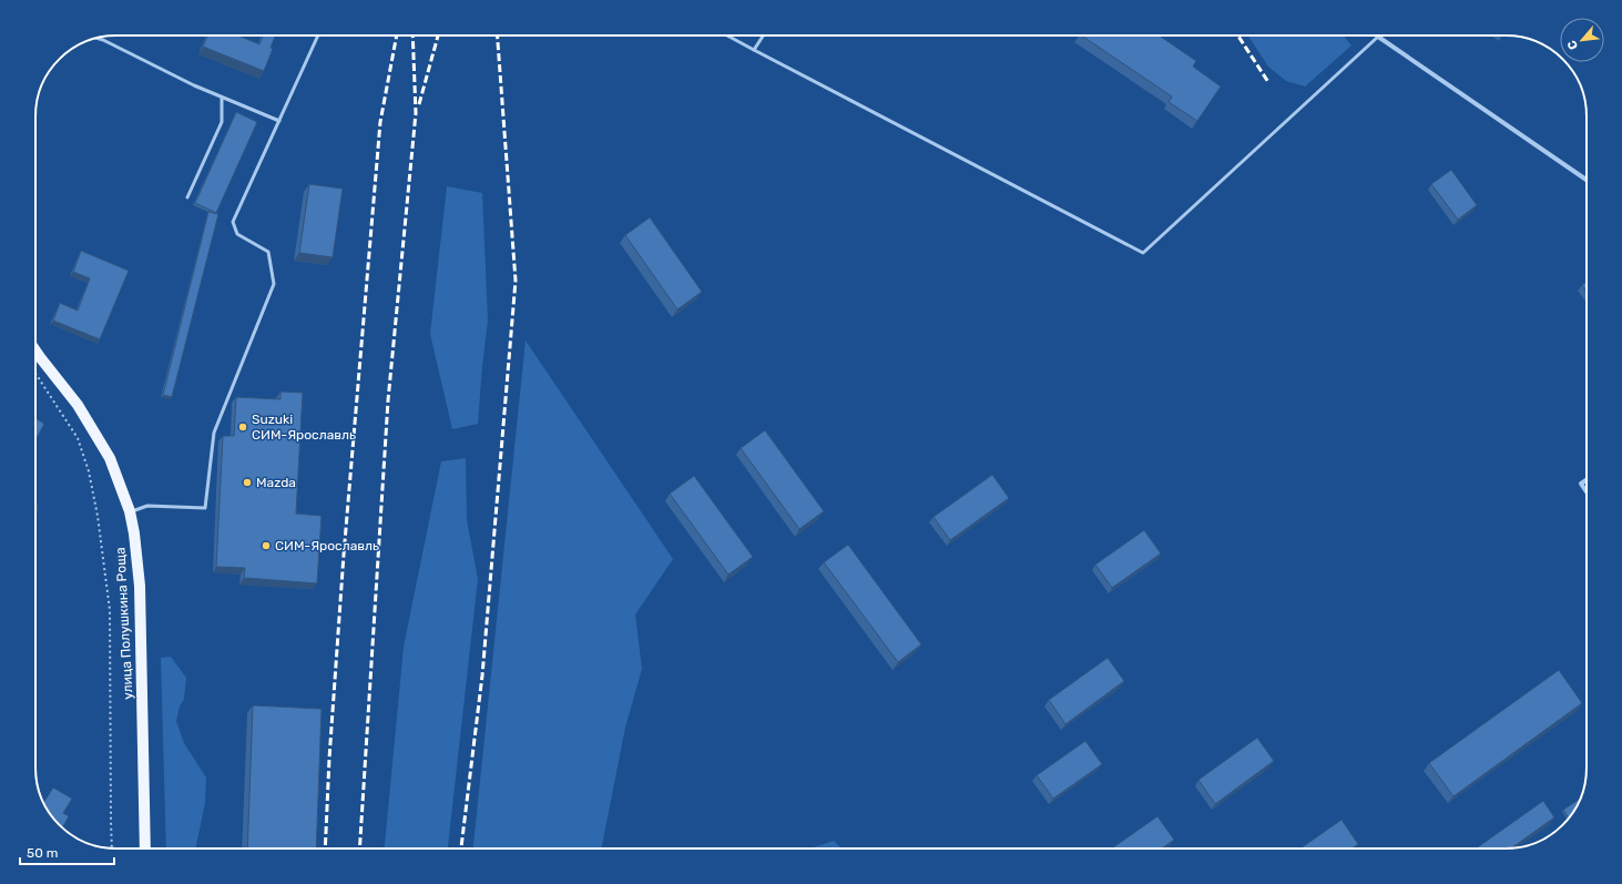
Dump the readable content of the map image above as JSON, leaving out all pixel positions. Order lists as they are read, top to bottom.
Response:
{
  "streets": {
    "main road": ["улица Полушкина Роща"]
  },
  "places": ["Suzuki СИМ-Ярославль", "Mazda", "СИМ-Ярославль"],
  "scale_bar": "50 m",
  "north": "bottom left"
}
